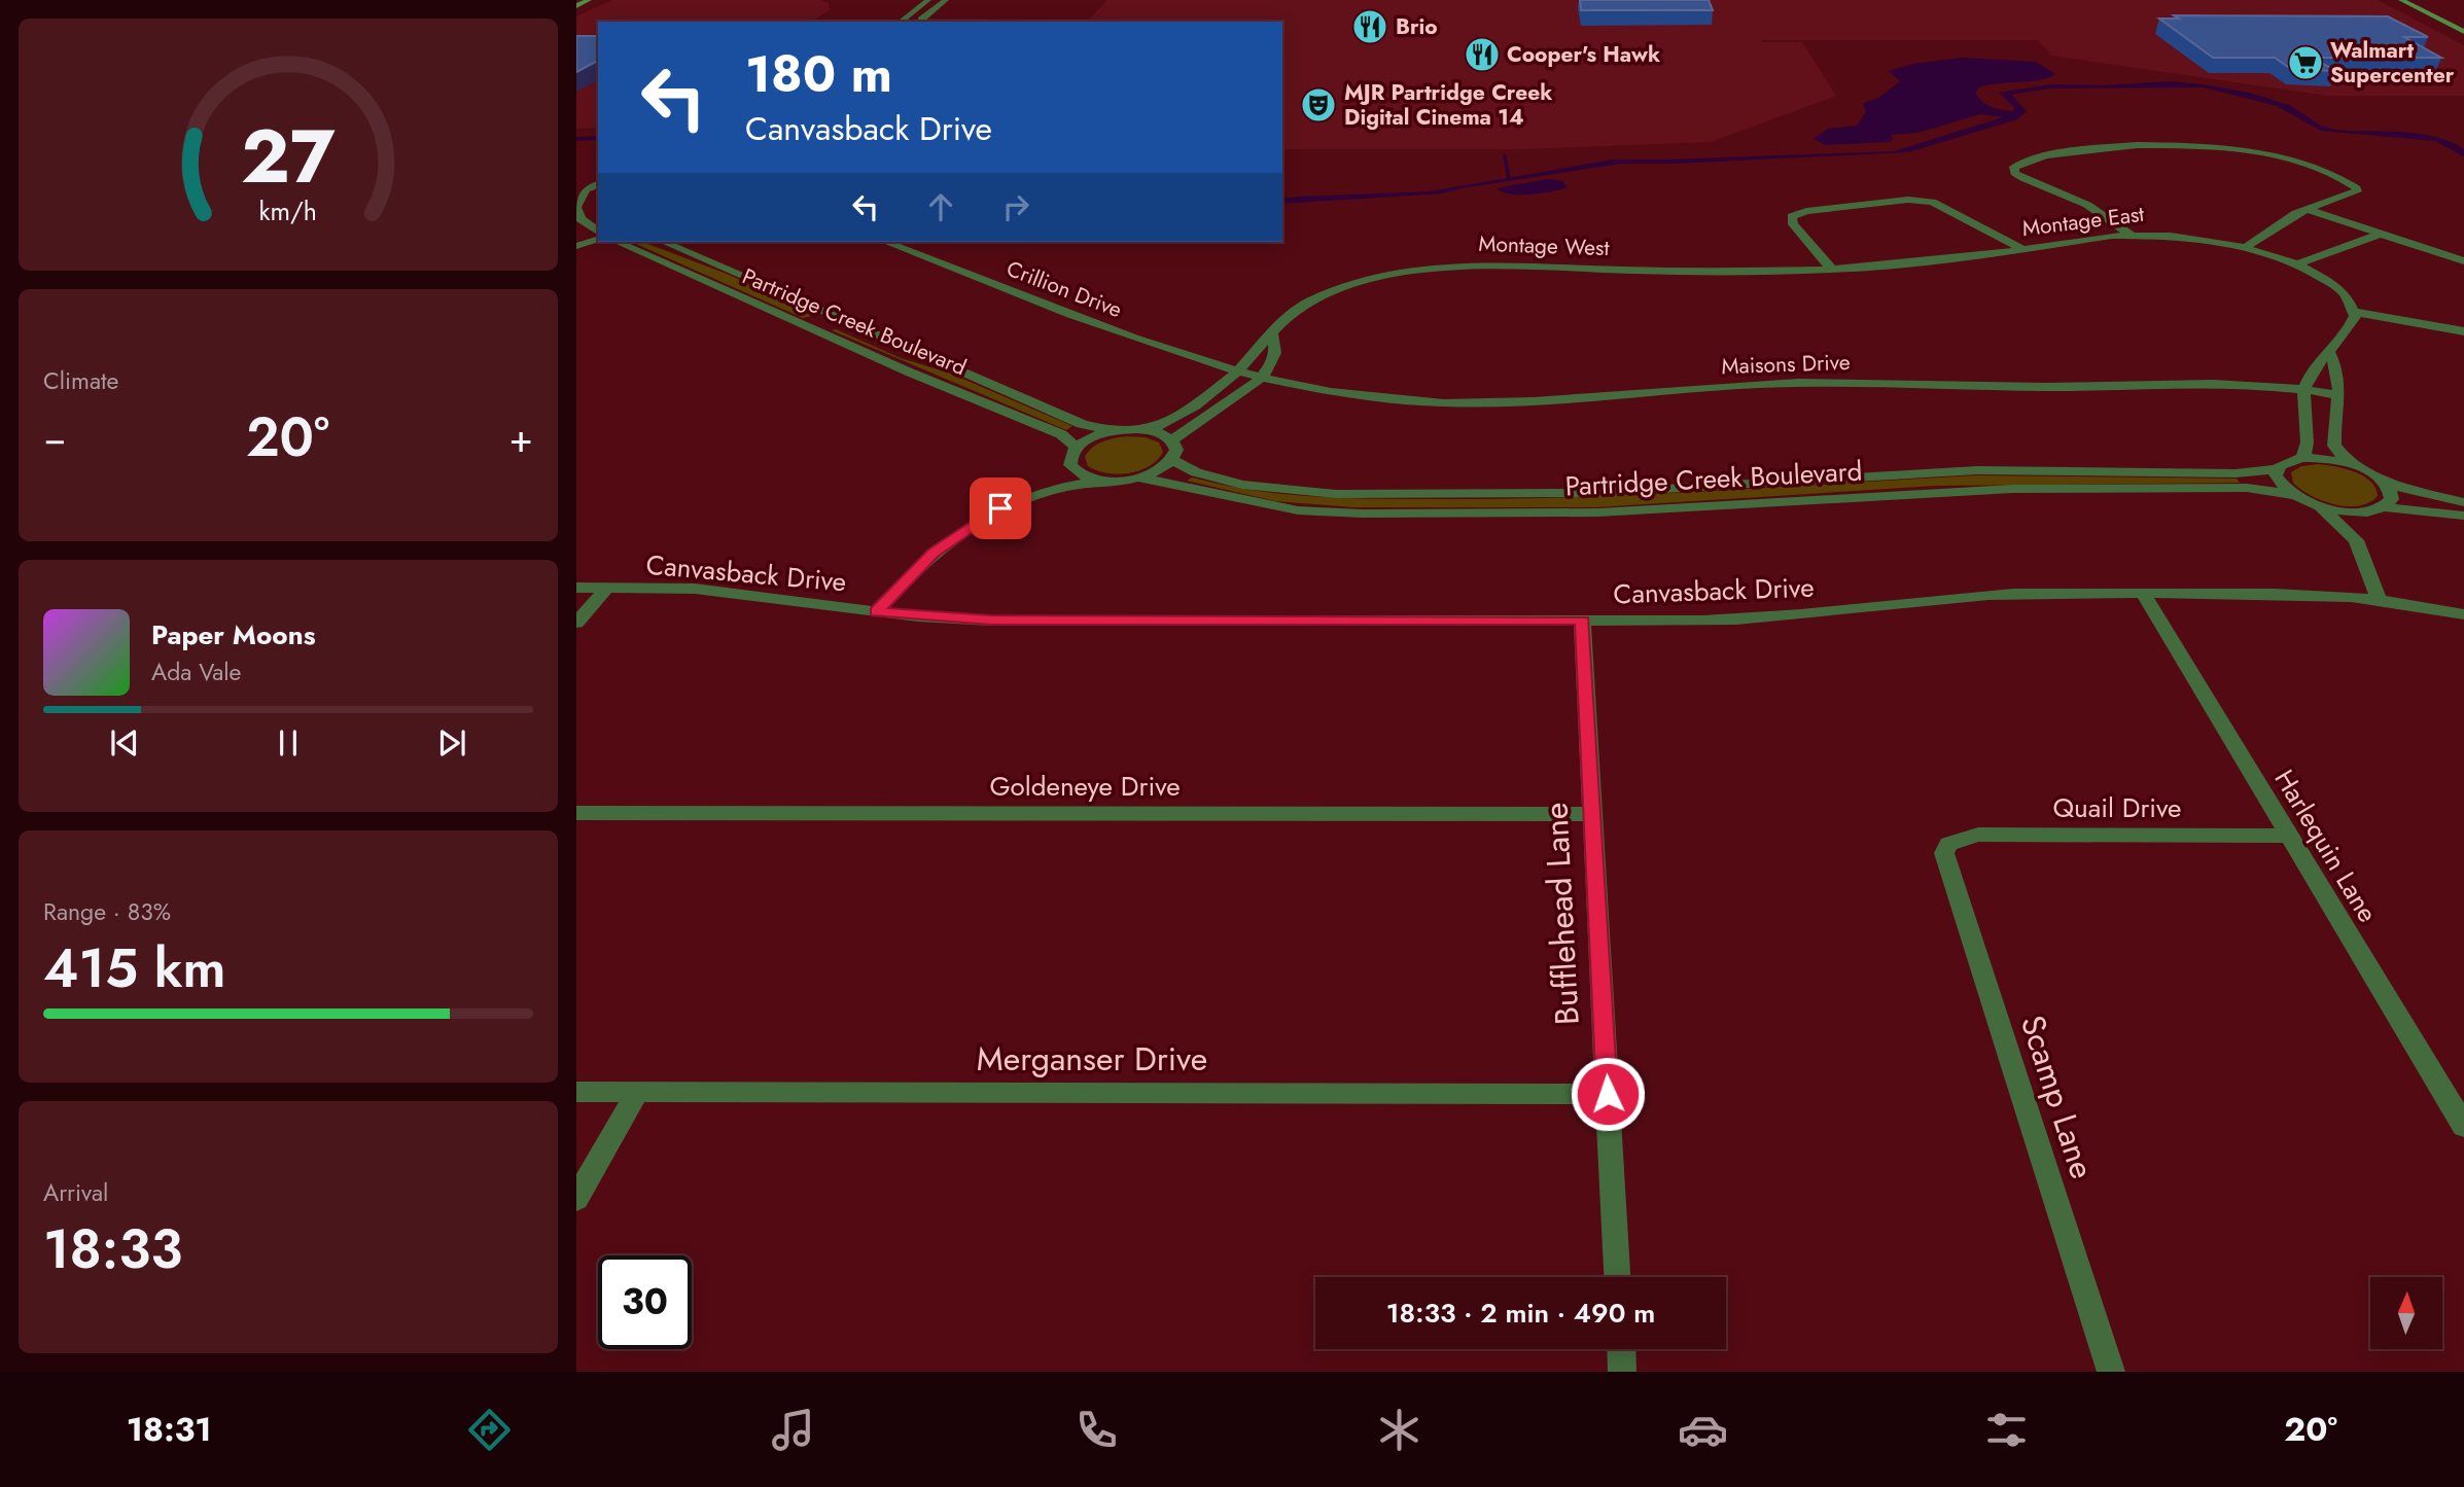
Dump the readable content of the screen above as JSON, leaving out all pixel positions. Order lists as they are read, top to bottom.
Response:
{
  "streets": {
    "street": [
      "Montage East",
      "Montage West",
      "Crillion Drive",
      "Partridge Creek Boulevard",
      "Maisons Drive",
      "Canvasback Drive",
      "Goldeneye Drive",
      "Quail Drive",
      "Harlequin Lane",
      "Bufflehead Lane",
      "Merganser Drive",
      "Scamp Lane"
    ]
  },
  "crossings": [
    ["Montage East", "Montage West"],
    ["Montage West", "Crillion Drive"],
    ["Montage West", "Maisons Drive"],
    ["Crillion Drive", "Maisons Drive"],
    ["Canvasback Drive", "Harlequin Lane"],
    ["Canvasback Drive", "Bufflehead Lane"],
    ["Goldeneye Drive", "Bufflehead Lane"],
    ["Quail Drive", "Harlequin Lane"],
    ["Quail Drive", "Scamp Lane"],
    ["Bufflehead Lane", "Merganser Drive"]
  ],
  "places": {
    "restaurant": ["Brio", "Cooper's Hawk"],
    "supermarket": ["Walmart Supercenter"],
    "theatre": ["MJR Partridge Creek Digital Cinema 14"]
  },
  "north": "top",
  "page": {
    "turn": ["180 m", "Canvasback Drive"],
    "tile": [
      "Climate",
      ["Range · 83%", "415 km"],
      ["Arrival", "18:33"]
    ],
    "heat": ["−", "20°", "+"],
    "song": ["Paper Moons", "Ada Vale"],
    "limit": "30",
    "trip": "18:33 · 2 min · 490 m",
    "tabs": ["18:31", "20°"],
    "gauge": ["27", "km/h"]
  }
}
